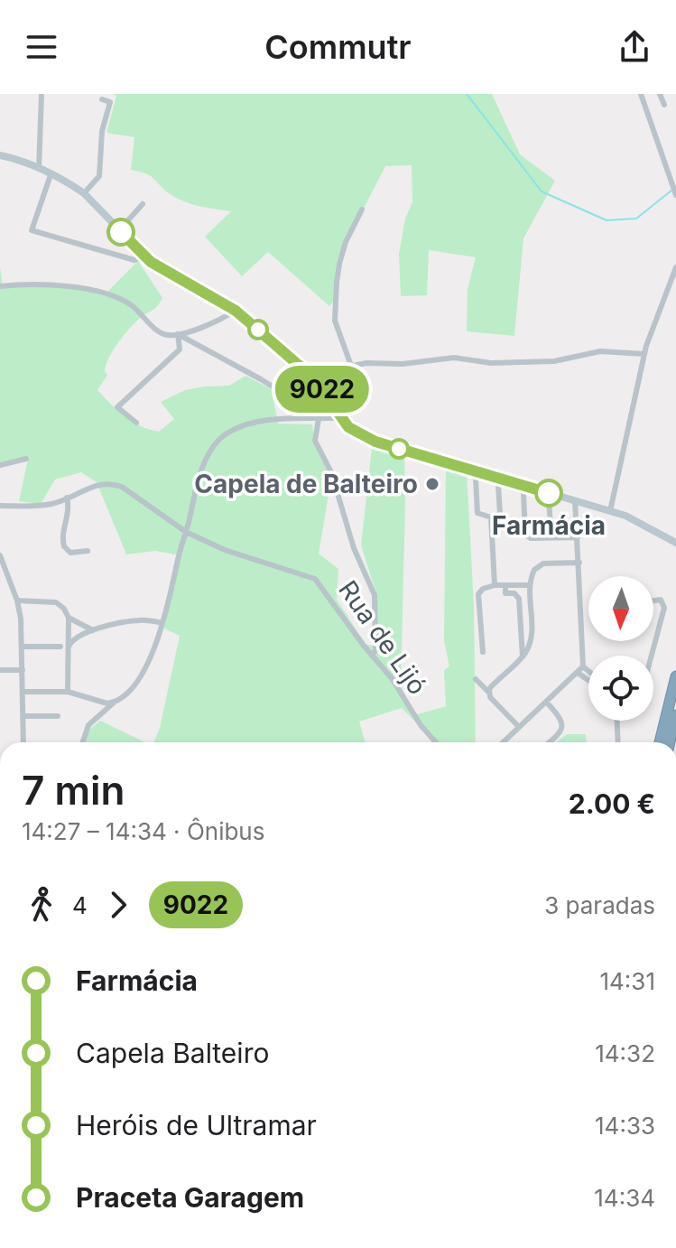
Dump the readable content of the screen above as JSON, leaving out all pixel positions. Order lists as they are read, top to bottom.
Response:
{
  "streets": {
    "street": ["Rua de Lijó"]
  },
  "places": ["Capela de Balteiro", "Farmácia"],
  "lines": ["bus line 9022"],
  "north": "bottom",
  "page": {
    "header": "Commutr",
    "on_map": "9022",
    "heading": ["7 min", "14:27 – 14:34 · Ônibus", "2.00 €"],
    "legs": ["4", "9022", "3 paradas"],
    "list": [
      {
        "name": "Farmácia",
        "value": "14:31"
      },
      {
        "name": "Capela Balteiro",
        "value": "14:32"
      },
      {
        "name": "Heróis de Ultramar",
        "value": "14:33"
      },
      {
        "name": "Praceta Garagem",
        "value": "14:34"
      }
    ]
  }
}
